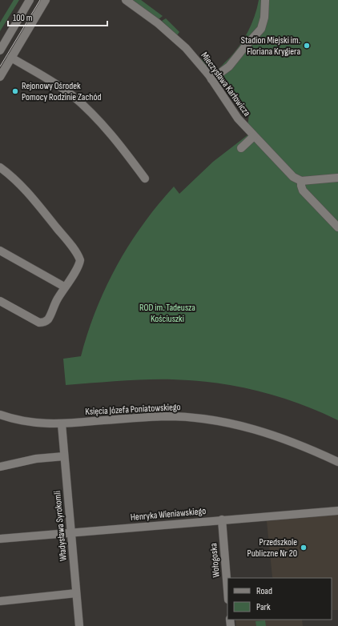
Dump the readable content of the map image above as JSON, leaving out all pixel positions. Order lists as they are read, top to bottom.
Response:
{
  "streets": {
    "street": [
      "Mieczysława Karłowicza",
      "Księcia Józefa Poniatowskiego",
      "Henryka Wieniawskiego",
      "Władysława Syrokomli",
      "Wołogoska"
    ]
  },
  "crossings": [
    ["Księcia Józefa Poniatowskiego", "Władysława Syrokomli"],
    ["Henryka Wieniawskiego", "Władysława Syrokomli"],
    ["Henryka Wieniawskiego", "Wołogoska"]
  ],
  "parks": ["ROD im. Tadeusza Kościuszki"],
  "places": ["Stadion Miejski im. Floriana Krygiera", "Rejonowy Ośrodek Pomocy Rodzinie Zachód", "Przedszkole Publiczne Nr 20"],
  "legend": ["Road", "Park"],
  "scale_bar": "100 m"
}
